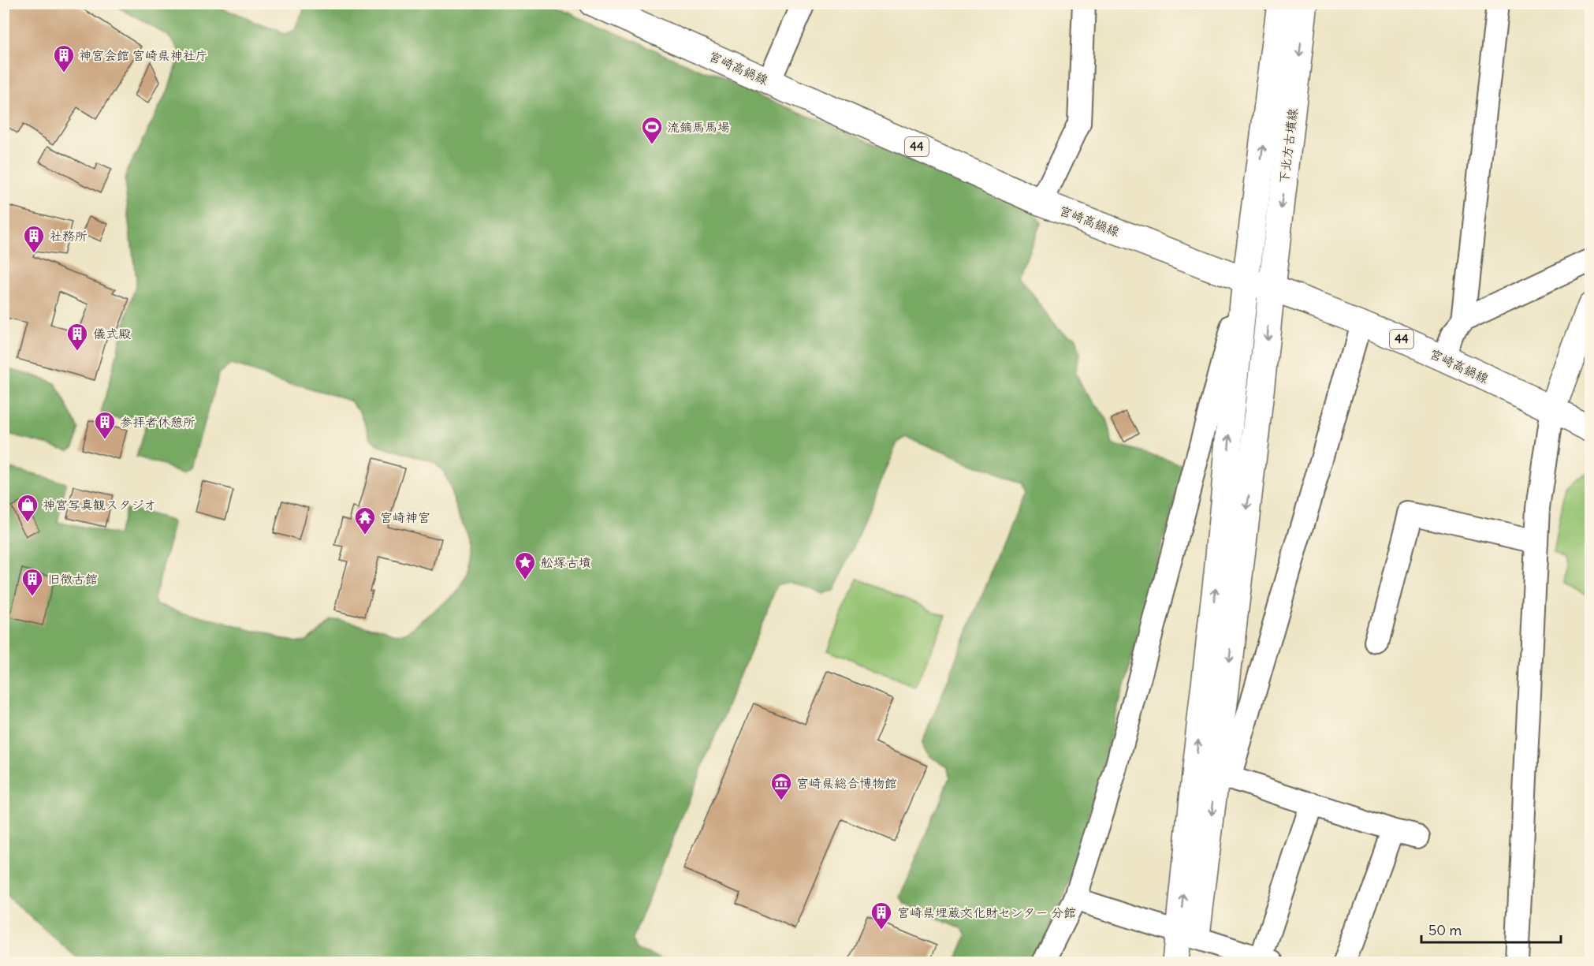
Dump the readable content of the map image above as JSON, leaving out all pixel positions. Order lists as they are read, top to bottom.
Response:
{
  "streets": {
    "main road": ["宮崎高鍋線", "下北方古墳線", "44"]
  },
  "crossings": [
    ["宮崎高鍋線", "下北方古墳線"]
  ],
  "places": {
    "building": [
      "神宮会館 宮崎県神社庁",
      "社務所",
      "儀式殿",
      "参拝者休憩所",
      "旧徴古館",
      "宮崎県埋蔵文化財センター 分館"
    ],
    "sports": ["流鏑馬馬場"],
    "shop": ["神宮写真観スタジオ"],
    "temple": ["宮崎神宮"],
    "place": ["舩塚古墳"],
    "museum": ["宮崎県総合博物館"]
  },
  "scale_bar": "50 m"
}
